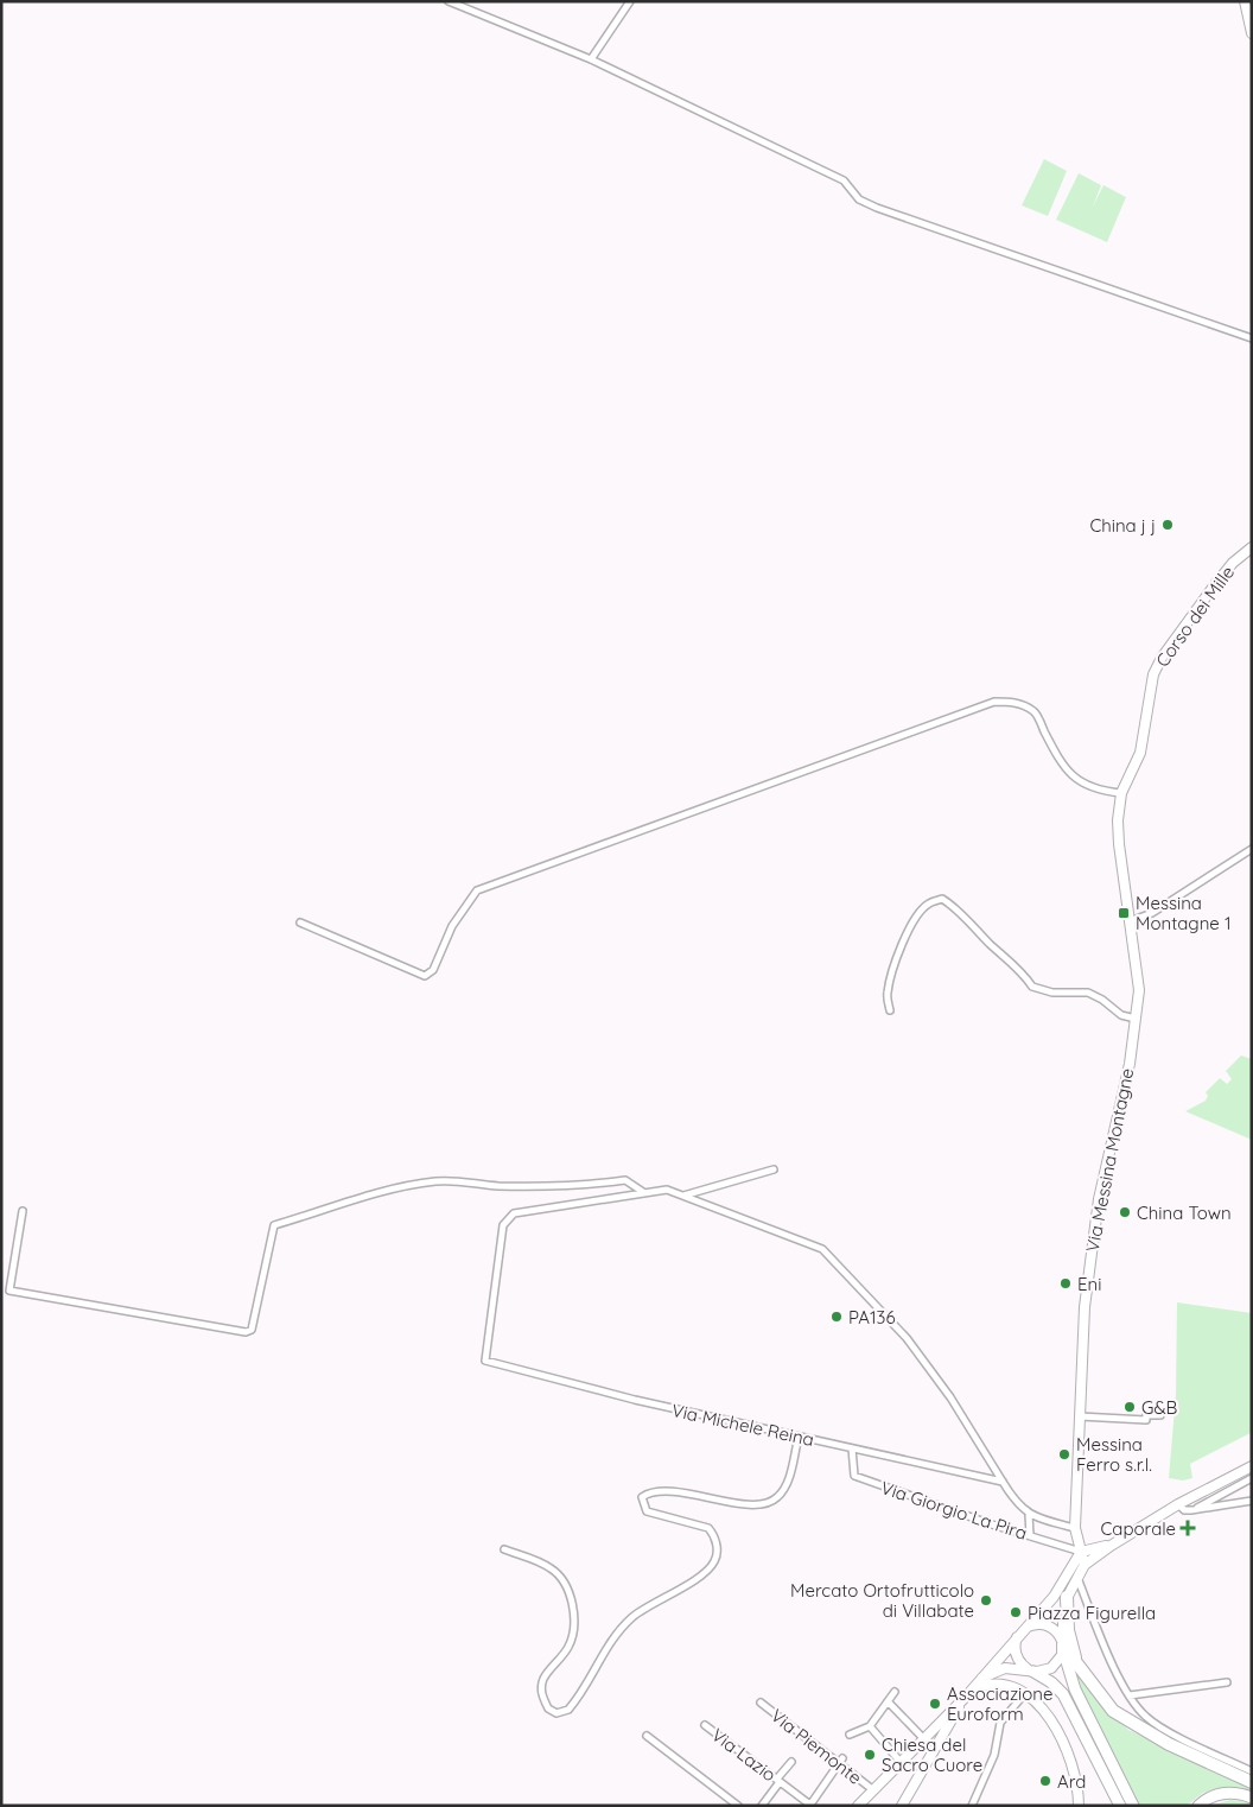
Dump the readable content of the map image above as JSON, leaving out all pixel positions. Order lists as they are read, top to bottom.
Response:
{
  "streets": {
    "street": [
      "Corso dei Mille",
      "Via Messina Montagne",
      "Via Michele Reina",
      "Via Giorgio La Pira",
      "Via Piemonte",
      "Via Lazio"
    ]
  },
  "crossings": [
    ["Corso dei Mille", "Via Messina Montagne"],
    ["Via Messina Montagne", "Via Giorgio La Pira"],
    ["Via Michele Reina", "Via Giorgio La Pira"]
  ],
  "places": {
    "other": [
      "China j j",
      "China Town",
      "Eni",
      "PA136",
      "G&B",
      "Messina Ferro s.r.l.",
      "Mercato Ortofrutticolo di Villabate",
      "Piazza Figurella",
      "Associazione Euroform",
      "Chiesa del Sacro Cuore",
      "Ard"
    ],
    "transit": ["Messina Montagne 1"],
    "health": ["Caporale"]
  }
}
